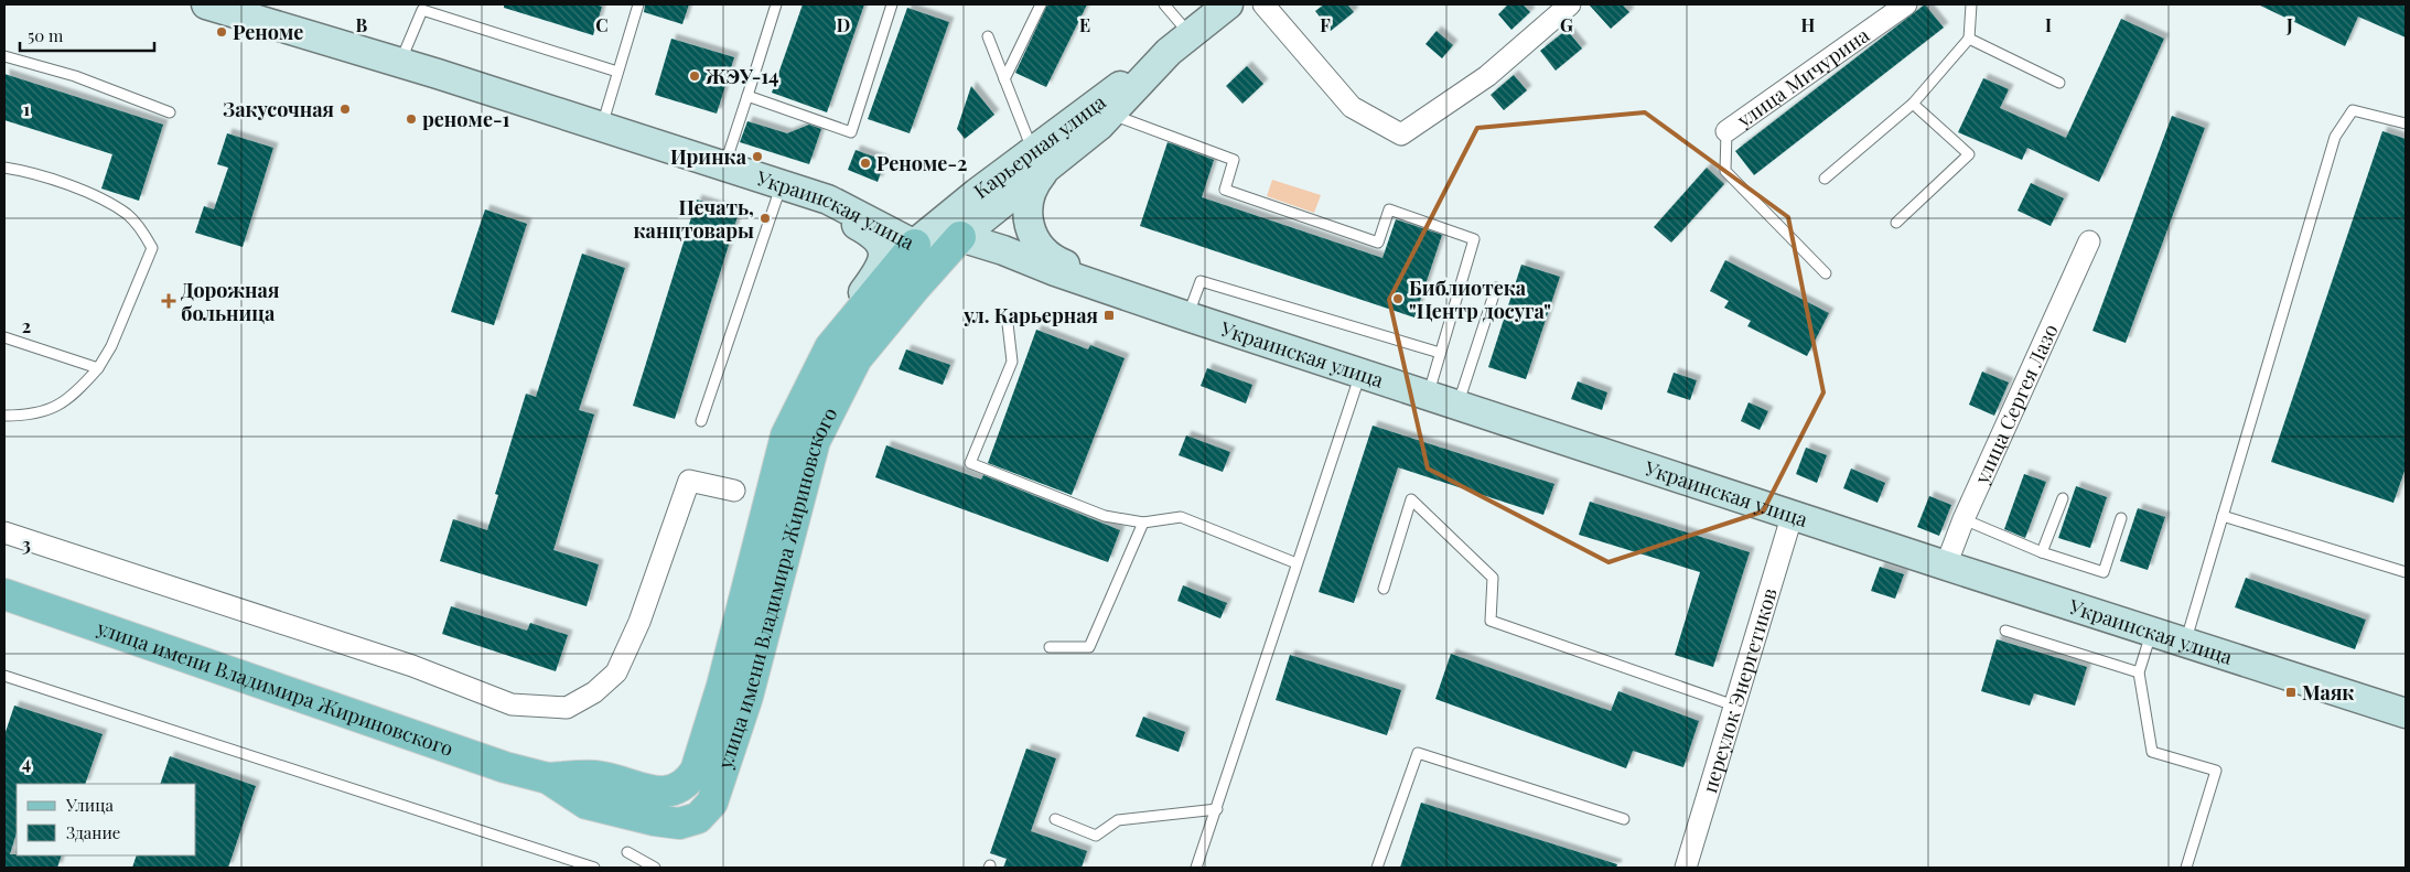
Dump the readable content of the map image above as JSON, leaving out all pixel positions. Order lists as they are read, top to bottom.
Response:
{
  "streets": {
    "main road": ["Карьерная улица", "Украинская улица", "улица имени Владимира Жириновского"],
    "street": ["улица Мичурина", "улица Сергея Лазо", "переулок Энергетиков"]
  },
  "crossings": [
    ["Карьерная улица", "Украинская улица"],
    ["Карьерная улица", "улица имени Владимира Жириновского"],
    ["Украинская улица", "улица Сергея Лазо"],
    ["Украинская улица", "улица имени Владимира Жириновского"],
    ["Украинская улица", "переулок Энергетиков"]
  ],
  "places": {
    "other": [
      "Реноме",
      "ЖЭУ-14",
      "Закусочная",
      "реноме-1",
      "Иринка",
      "Реноме-2",
      "Печать, канцтовары",
      "Библиотека \"Центр досуга\""
    ],
    "health": ["Дорожная больница"],
    "transit": ["ул. Карьерная", "Маяк"]
  },
  "legend": ["Улица", "Здание"],
  "scale_bar": "50 m",
  "grid": {
    "columns": [
      "B",
      "C",
      "D",
      "E",
      "F",
      "G",
      "H",
      "I",
      "J"
    ],
    "rows": [
      "1",
      "2",
      "3",
      "4"
    ]
  }
}
